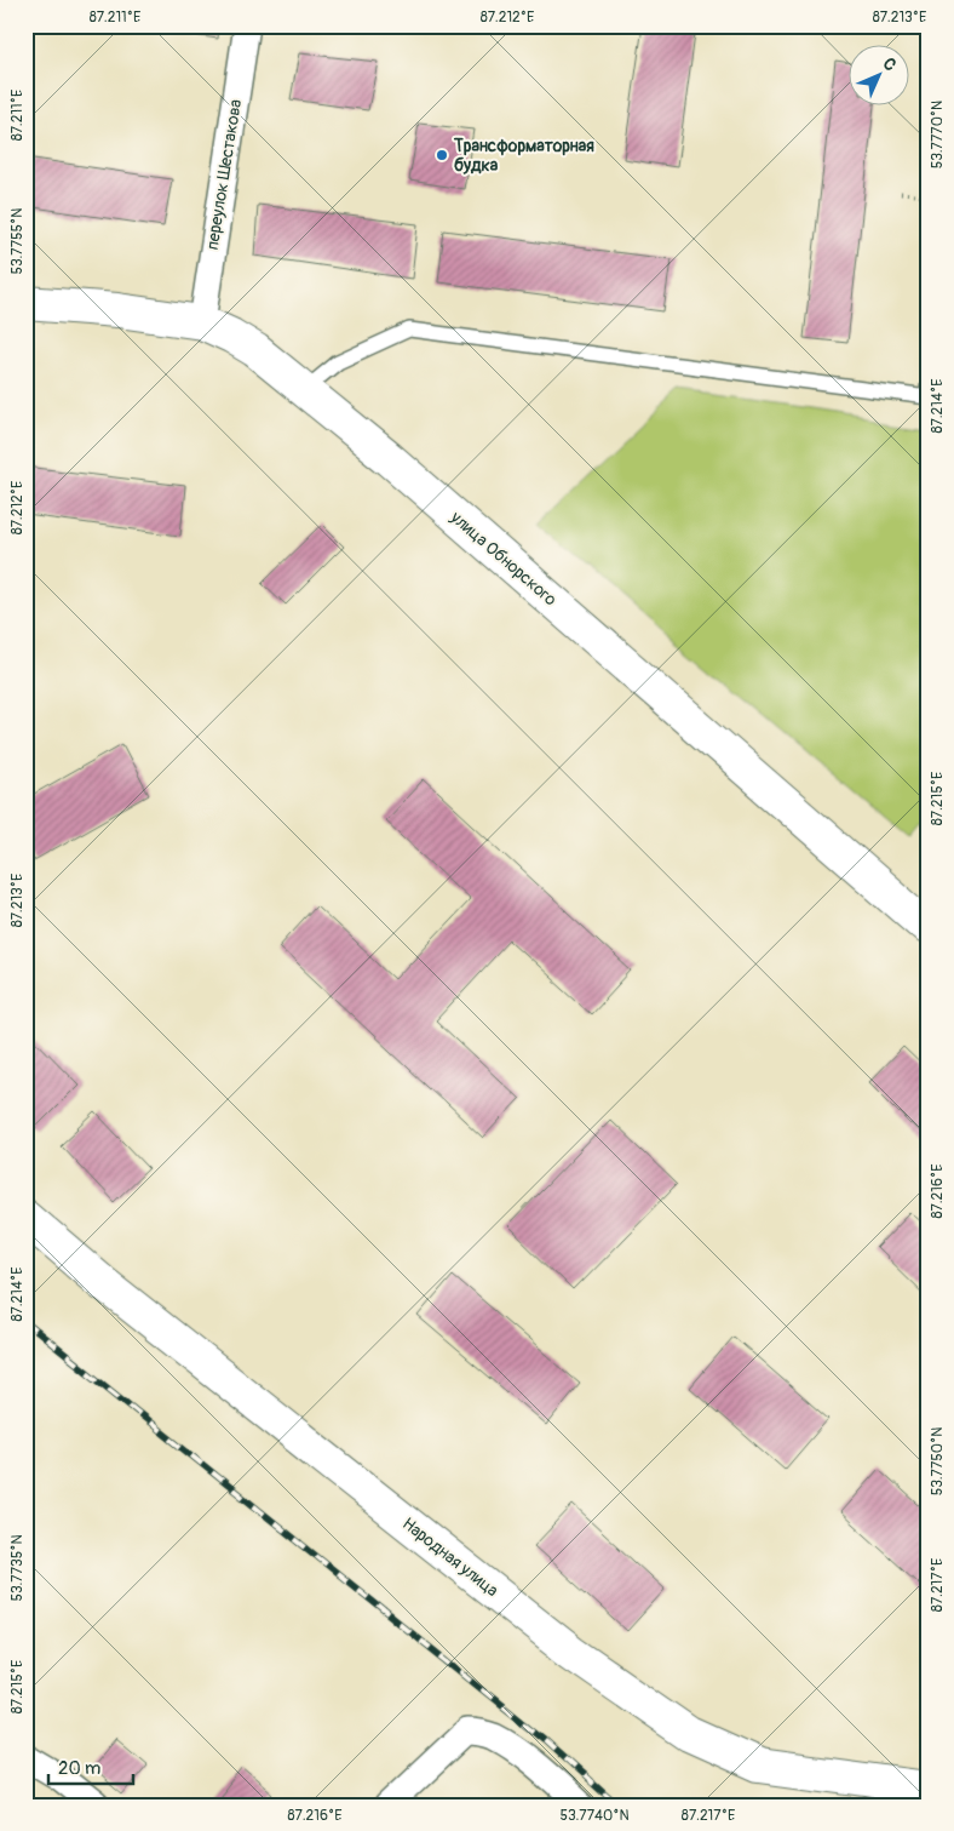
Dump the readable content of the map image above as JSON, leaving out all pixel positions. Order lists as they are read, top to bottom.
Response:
{
  "streets": {
    "main road": ["улица Обнорского", "Народная улица"],
    "street": ["переулок Шестакова"]
  },
  "crossings": [
    ["переулок Шестакова", "улица Обнорского"]
  ],
  "places": ["Трансформаторная будка"],
  "scale_bar": "20 m",
  "north": "top right",
  "coordinates": [
    "87.211°E",
    "87.212°E",
    "87.213°E",
    "53.7770°N",
    "53.7755°N",
    "87.214°E",
    "87.215°E",
    "87.216°E",
    "53.7750°N",
    "53.7735°N",
    "87.217°E",
    "53.7740°N"
  ]
}
